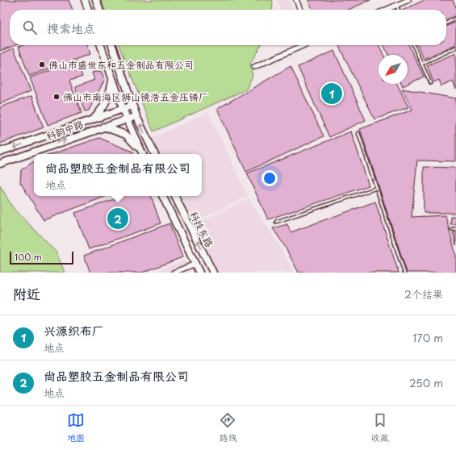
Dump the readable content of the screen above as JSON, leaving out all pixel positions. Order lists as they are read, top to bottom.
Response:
{
  "streets": {
    "main road": ["科韵中路", "科技东路"]
  },
  "places": ["佛山市盛世东和五金制品有限公司", "佛山市南海区狮山镜浩五金压铸厂"],
  "scale_bar": "100 m",
  "north": "bottom left",
  "page": {
    "search": "搜索地点",
    "pins": ["1", "2"],
    "popup": ["尚品塑胶五金制品有限公司", "地点"],
    "scale": "100 m",
    "heading": ["附近", "2个结果"],
    "list": [
      {
        "mark": "1",
        "name": "兴源织布厂",
        "note": "地点",
        "value": "170 m"
      },
      {
        "mark": "2",
        "name": "尚品塑胶五金制品有限公司",
        "note": "地点",
        "value": "250 m"
      }
    ],
    "nav": ["地图", "路线", "收藏"]
  }
}
